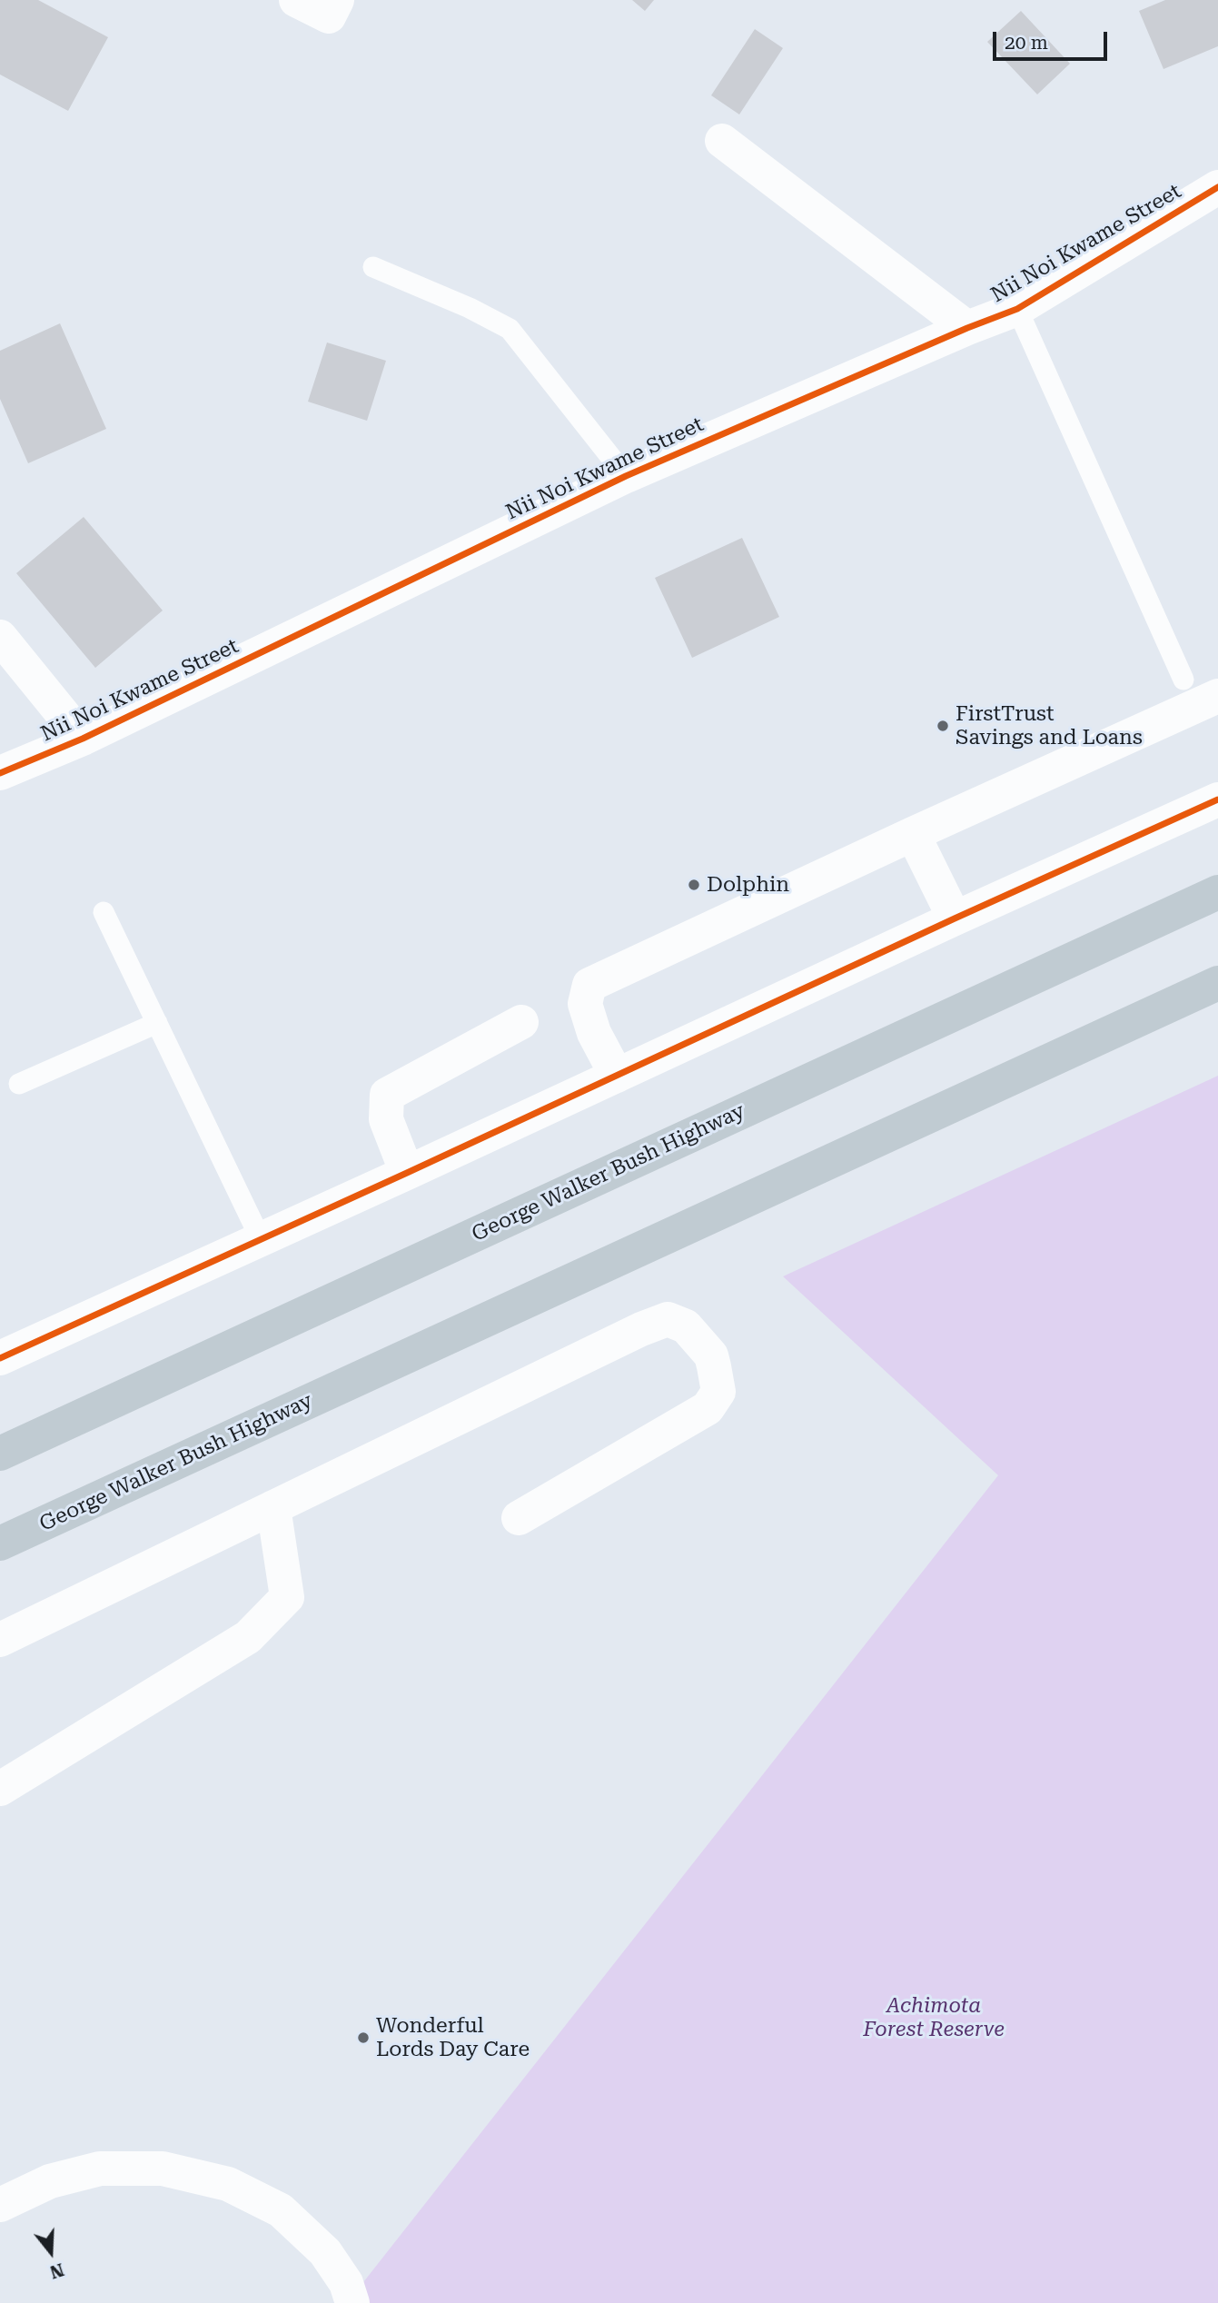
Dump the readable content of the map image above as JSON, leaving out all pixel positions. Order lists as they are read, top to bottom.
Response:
{
  "streets": {
    "highway": ["George Walker Bush Highway"],
    "street": ["Nii Noi Kwame Street"]
  },
  "parks": ["Achimota Forest Reserve"],
  "places": ["FirstTrust Savings and Loans", "Dolphin", "Wonderful Lords Day Care"],
  "scale_bar": "20 m",
  "north": "bottom"
}
